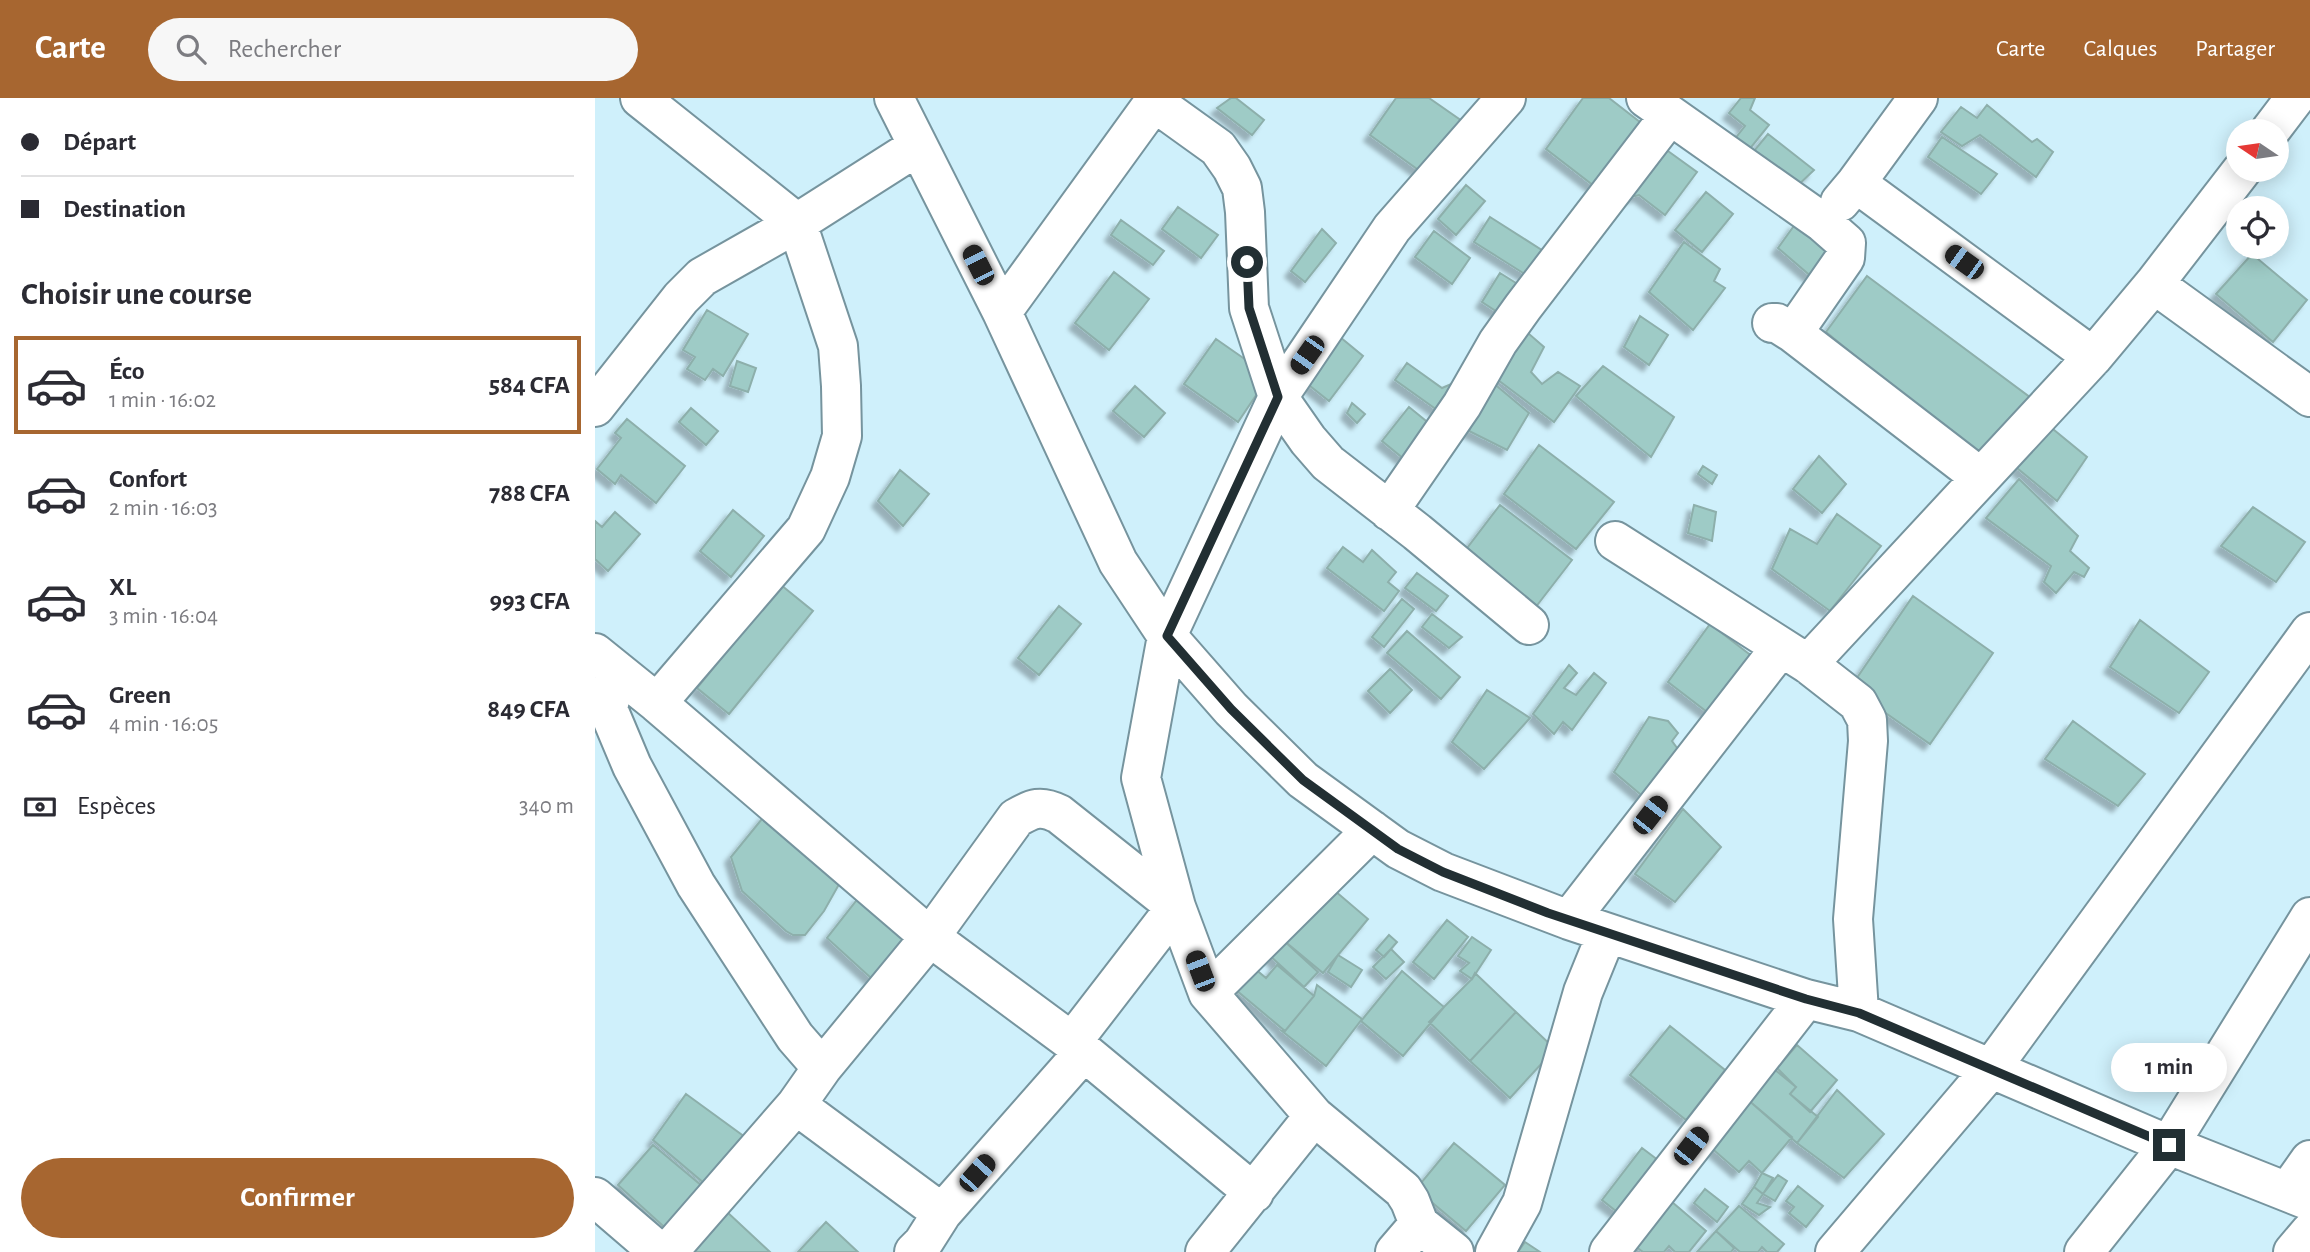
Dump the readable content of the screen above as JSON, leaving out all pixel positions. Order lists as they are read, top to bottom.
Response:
{
  "north": "left",
  "page": {
    "header": "Carte",
    "search": "Rechercher",
    "nav": ["Carte", "Calques", "Partager"],
    "banner": ["Départ", "Destination"],
    "heading": "Choisir une course",
    "list": [
      {
        "name": "Éco",
        "note": "1 min · 16:02",
        "value": "584 CFA"
      },
      {
        "name": "Confort",
        "note": "2 min · 16:03",
        "value": "788 CFA"
      },
      {
        "name": "XL",
        "note": "3 min · 16:04",
        "value": "993 CFA"
      },
      {
        "name": "Green",
        "note": "4 min · 16:05",
        "value": "849 CFA"
      }
    ],
    "pay": ["Espèces", "340 m"],
    "bubble": "1 min",
    "buttons": "Confirmer"
  }
}
